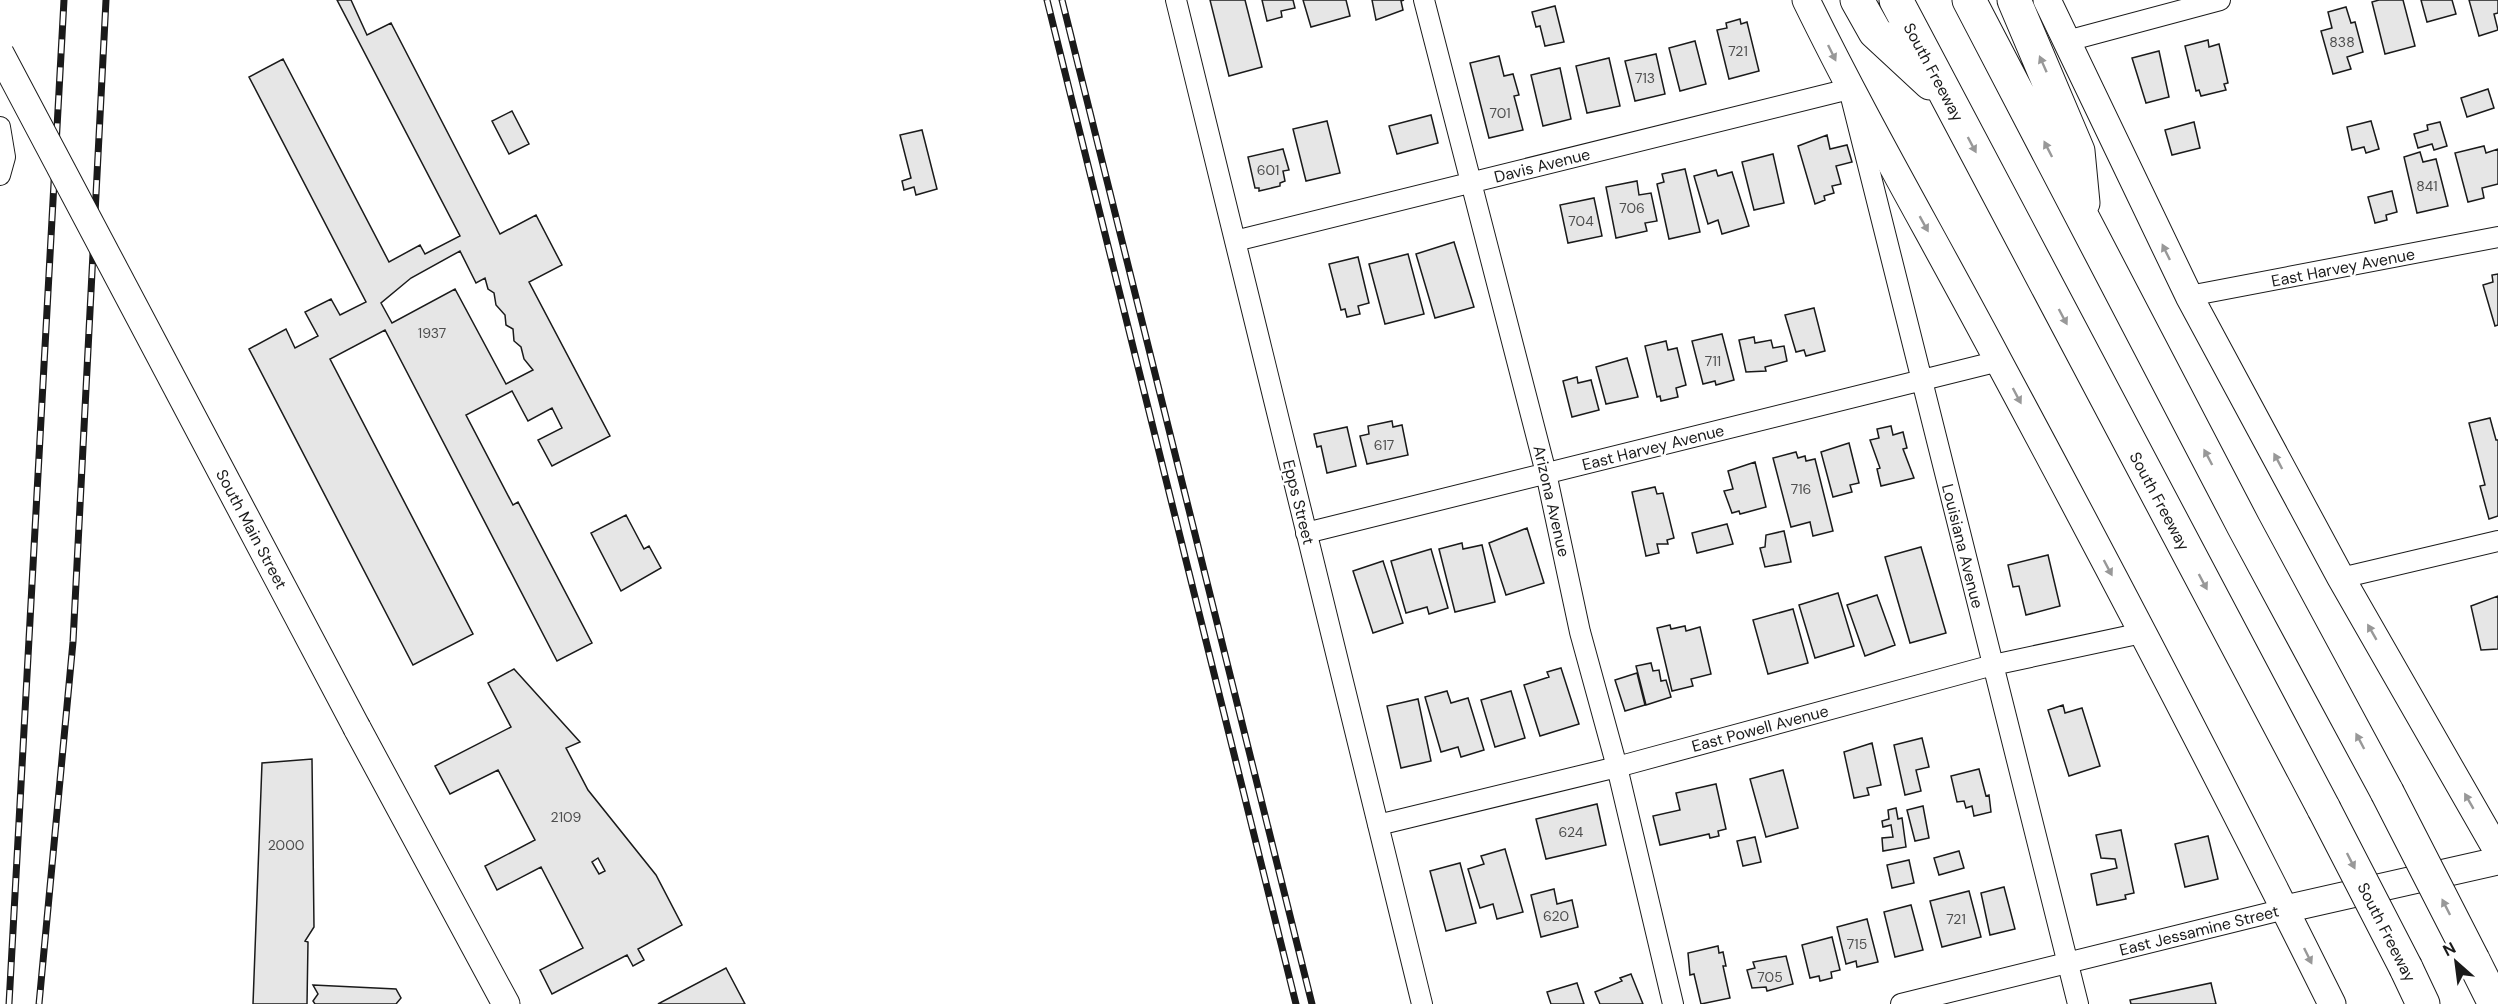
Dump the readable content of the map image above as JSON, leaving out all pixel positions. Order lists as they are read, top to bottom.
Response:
{
  "streets": {
    "highway": ["South Freeway"],
    "main road": ["South Main Street", "East Jessamine Street"],
    "street": [
      "Davis Avenue",
      "East Harvey Avenue",
      "Arizona Avenue",
      "Epps Street",
      "Louisiana Avenue",
      "East Powell Avenue"
    ]
  },
  "crossings": [
    ["Davis Avenue", "Arizona Avenue"],
    ["Davis Avenue", "Epps Street"],
    ["Davis Avenue", "Louisiana Avenue"],
    ["East Harvey Avenue", "Arizona Avenue"],
    ["East Harvey Avenue", "Epps Street"],
    ["East Harvey Avenue", "Louisiana Avenue"],
    ["Arizona Avenue", "East Powell Avenue"],
    ["Epps Street", "East Powell Avenue"],
    ["Louisiana Avenue", "East Powell Avenue"],
    ["Louisiana Avenue", "East Jessamine Street"]
  ],
  "house_numbers": [
    "838",
    "721",
    "713",
    "701",
    "601",
    "841",
    "706",
    "704",
    "1937",
    "711",
    "617",
    "716",
    "2109",
    "624",
    "2000",
    "620",
    "721",
    "715",
    "705"
  ],
  "north": "top left"
}
